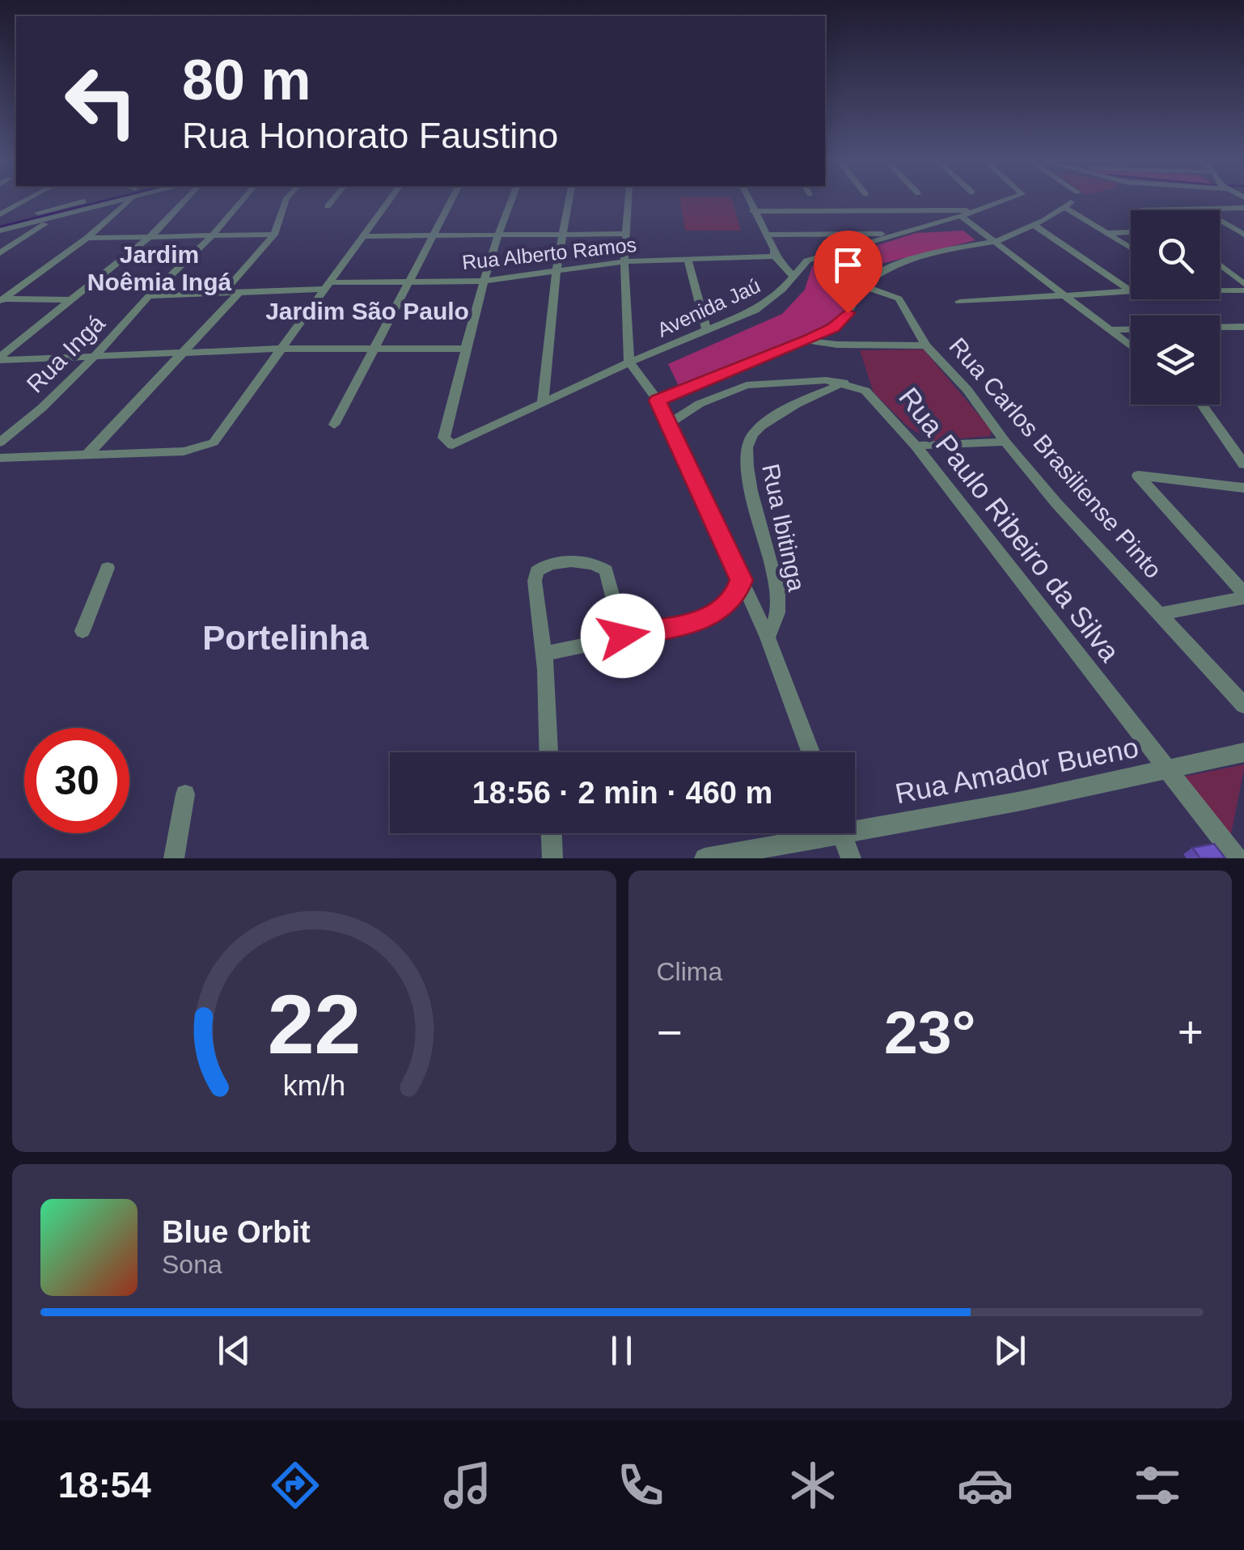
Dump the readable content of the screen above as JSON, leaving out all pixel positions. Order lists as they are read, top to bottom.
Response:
{
  "streets": {
    "street": [
      "Rua Alberto Ramos",
      "Avenida Jaú",
      "Rua Ingá",
      "Rua Carlos Brasiliense Pinto",
      "Rua Paulo Ribeiro da Silva",
      "Rua Ibitinga",
      "Rua Amador Bueno"
    ]
  },
  "crossings": [
    ["Rua Alberto Ramos", "Rua Ingá"],
    ["Rua Paulo Ribeiro da Silva", "Rua Ibitinga"],
    ["Rua Paulo Ribeiro da Silva", "Rua Amador Bueno"]
  ],
  "districts": ["Jardim Noêmia Ingá", "Jardim São Paulo", "Portelinha"],
  "page": {
    "turn": ["80 m", "Rua Honorato Faustino"],
    "limit": "30",
    "trip": "18:56 · 2 min · 460 m",
    "tile": "Clima",
    "heat": ["−", "23°", "+"],
    "song": ["Blue Orbit", "Sona"],
    "tabs": "18:54",
    "gauge": ["22", "km/h"]
  }
}
